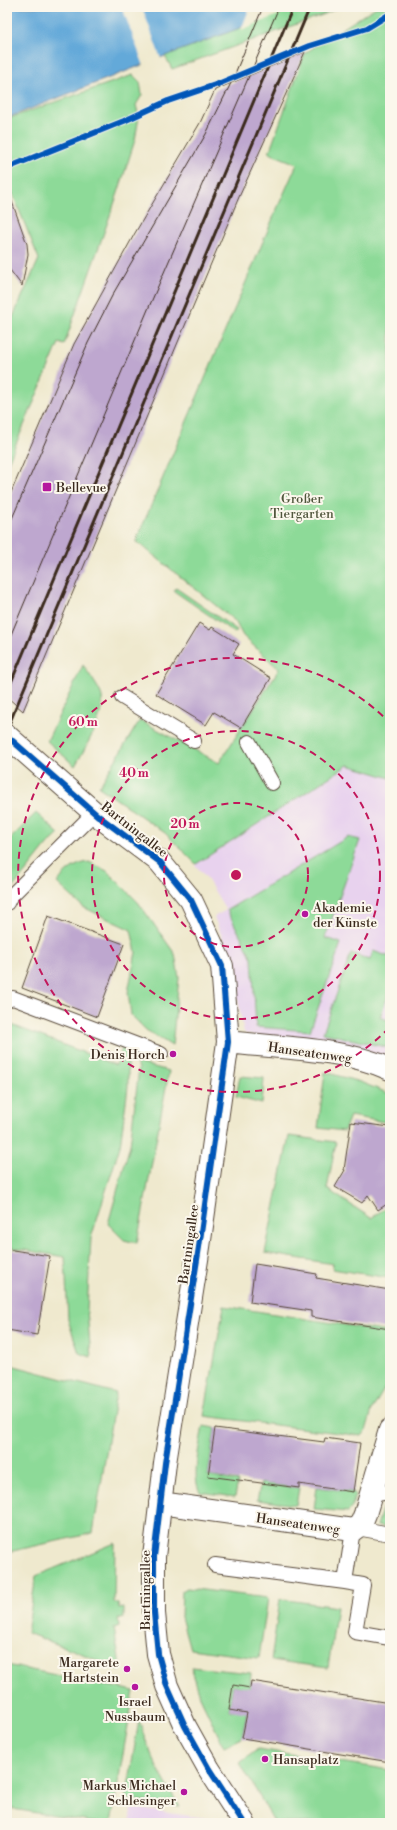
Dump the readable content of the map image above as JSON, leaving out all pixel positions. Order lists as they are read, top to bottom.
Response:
{
  "streets": {
    "street": ["Bartningallee", "Hanseatenweg"]
  },
  "crossings": [
    ["Bartningallee", "Hanseatenweg"]
  ],
  "parks": ["Großer Tiergarten"],
  "places": {
    "transit": ["Bellevue"],
    "other": [
      "Akademie der Künste",
      "Denis Horch",
      "Margarete Hartstein",
      "Israel Nussbaum",
      "Hansaplatz",
      "Markus Michael Schlesinger"
    ]
  },
  "rings": ["60 m", "40 m", "20 m"]
}
